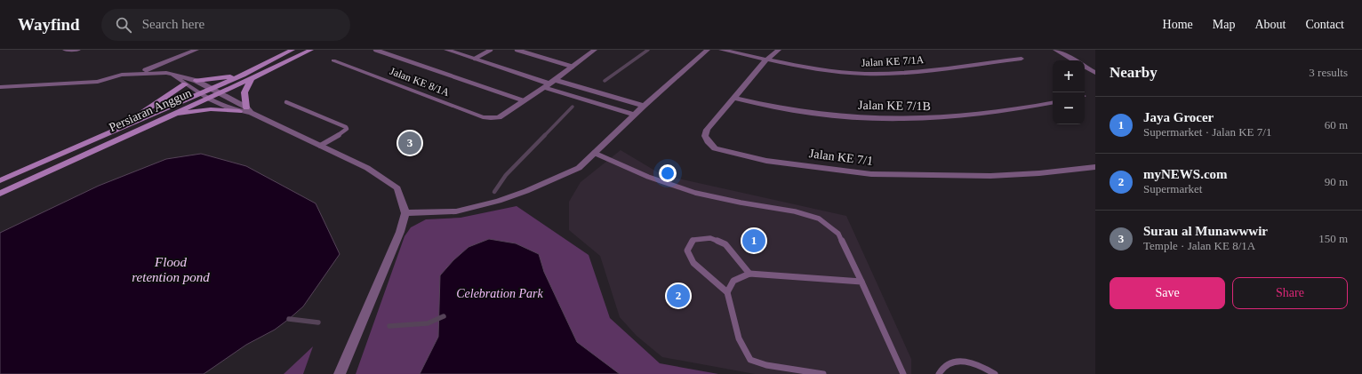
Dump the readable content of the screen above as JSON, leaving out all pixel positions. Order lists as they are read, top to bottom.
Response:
{
  "streets": {
    "main road": ["Persiaran Anggun"],
    "street": [
      "Jalan KE 7/1A",
      "Jalan KE 8/1A",
      "Jalan KE 7/1B",
      "Jalan KE 7/1"
    ]
  },
  "crossings": [
    ["Jalan KE 7/1A", "Jalan KE 7/1"],
    ["Jalan KE 7/1B", "Jalan KE 7/1"]
  ],
  "water": ["Flood retention pond"],
  "parks": ["Celebration Park"],
  "page": {
    "header": "Wayfind",
    "search": "Search here",
    "nav": [
      "Home",
      "Map",
      "About",
      "Contact"
    ],
    "heading": ["Nearby", "3 results"],
    "map_buttons": ["+", "−"],
    "list": [
      {
        "mark": "1",
        "name": "Jaya Grocer",
        "note": "Supermarket · Jalan KE 7/1",
        "value": "60 m"
      },
      {
        "mark": "2",
        "name": "myNEWS.com",
        "note": "Supermarket",
        "value": "90 m"
      },
      {
        "mark": "3",
        "name": "Surau al Munawwwir",
        "note": "Temple · Jalan KE 8/1A",
        "value": "150 m"
      }
    ],
    "pins": ["3", "1", "2"],
    "buttons": ["Save", "Share"]
  }
}
